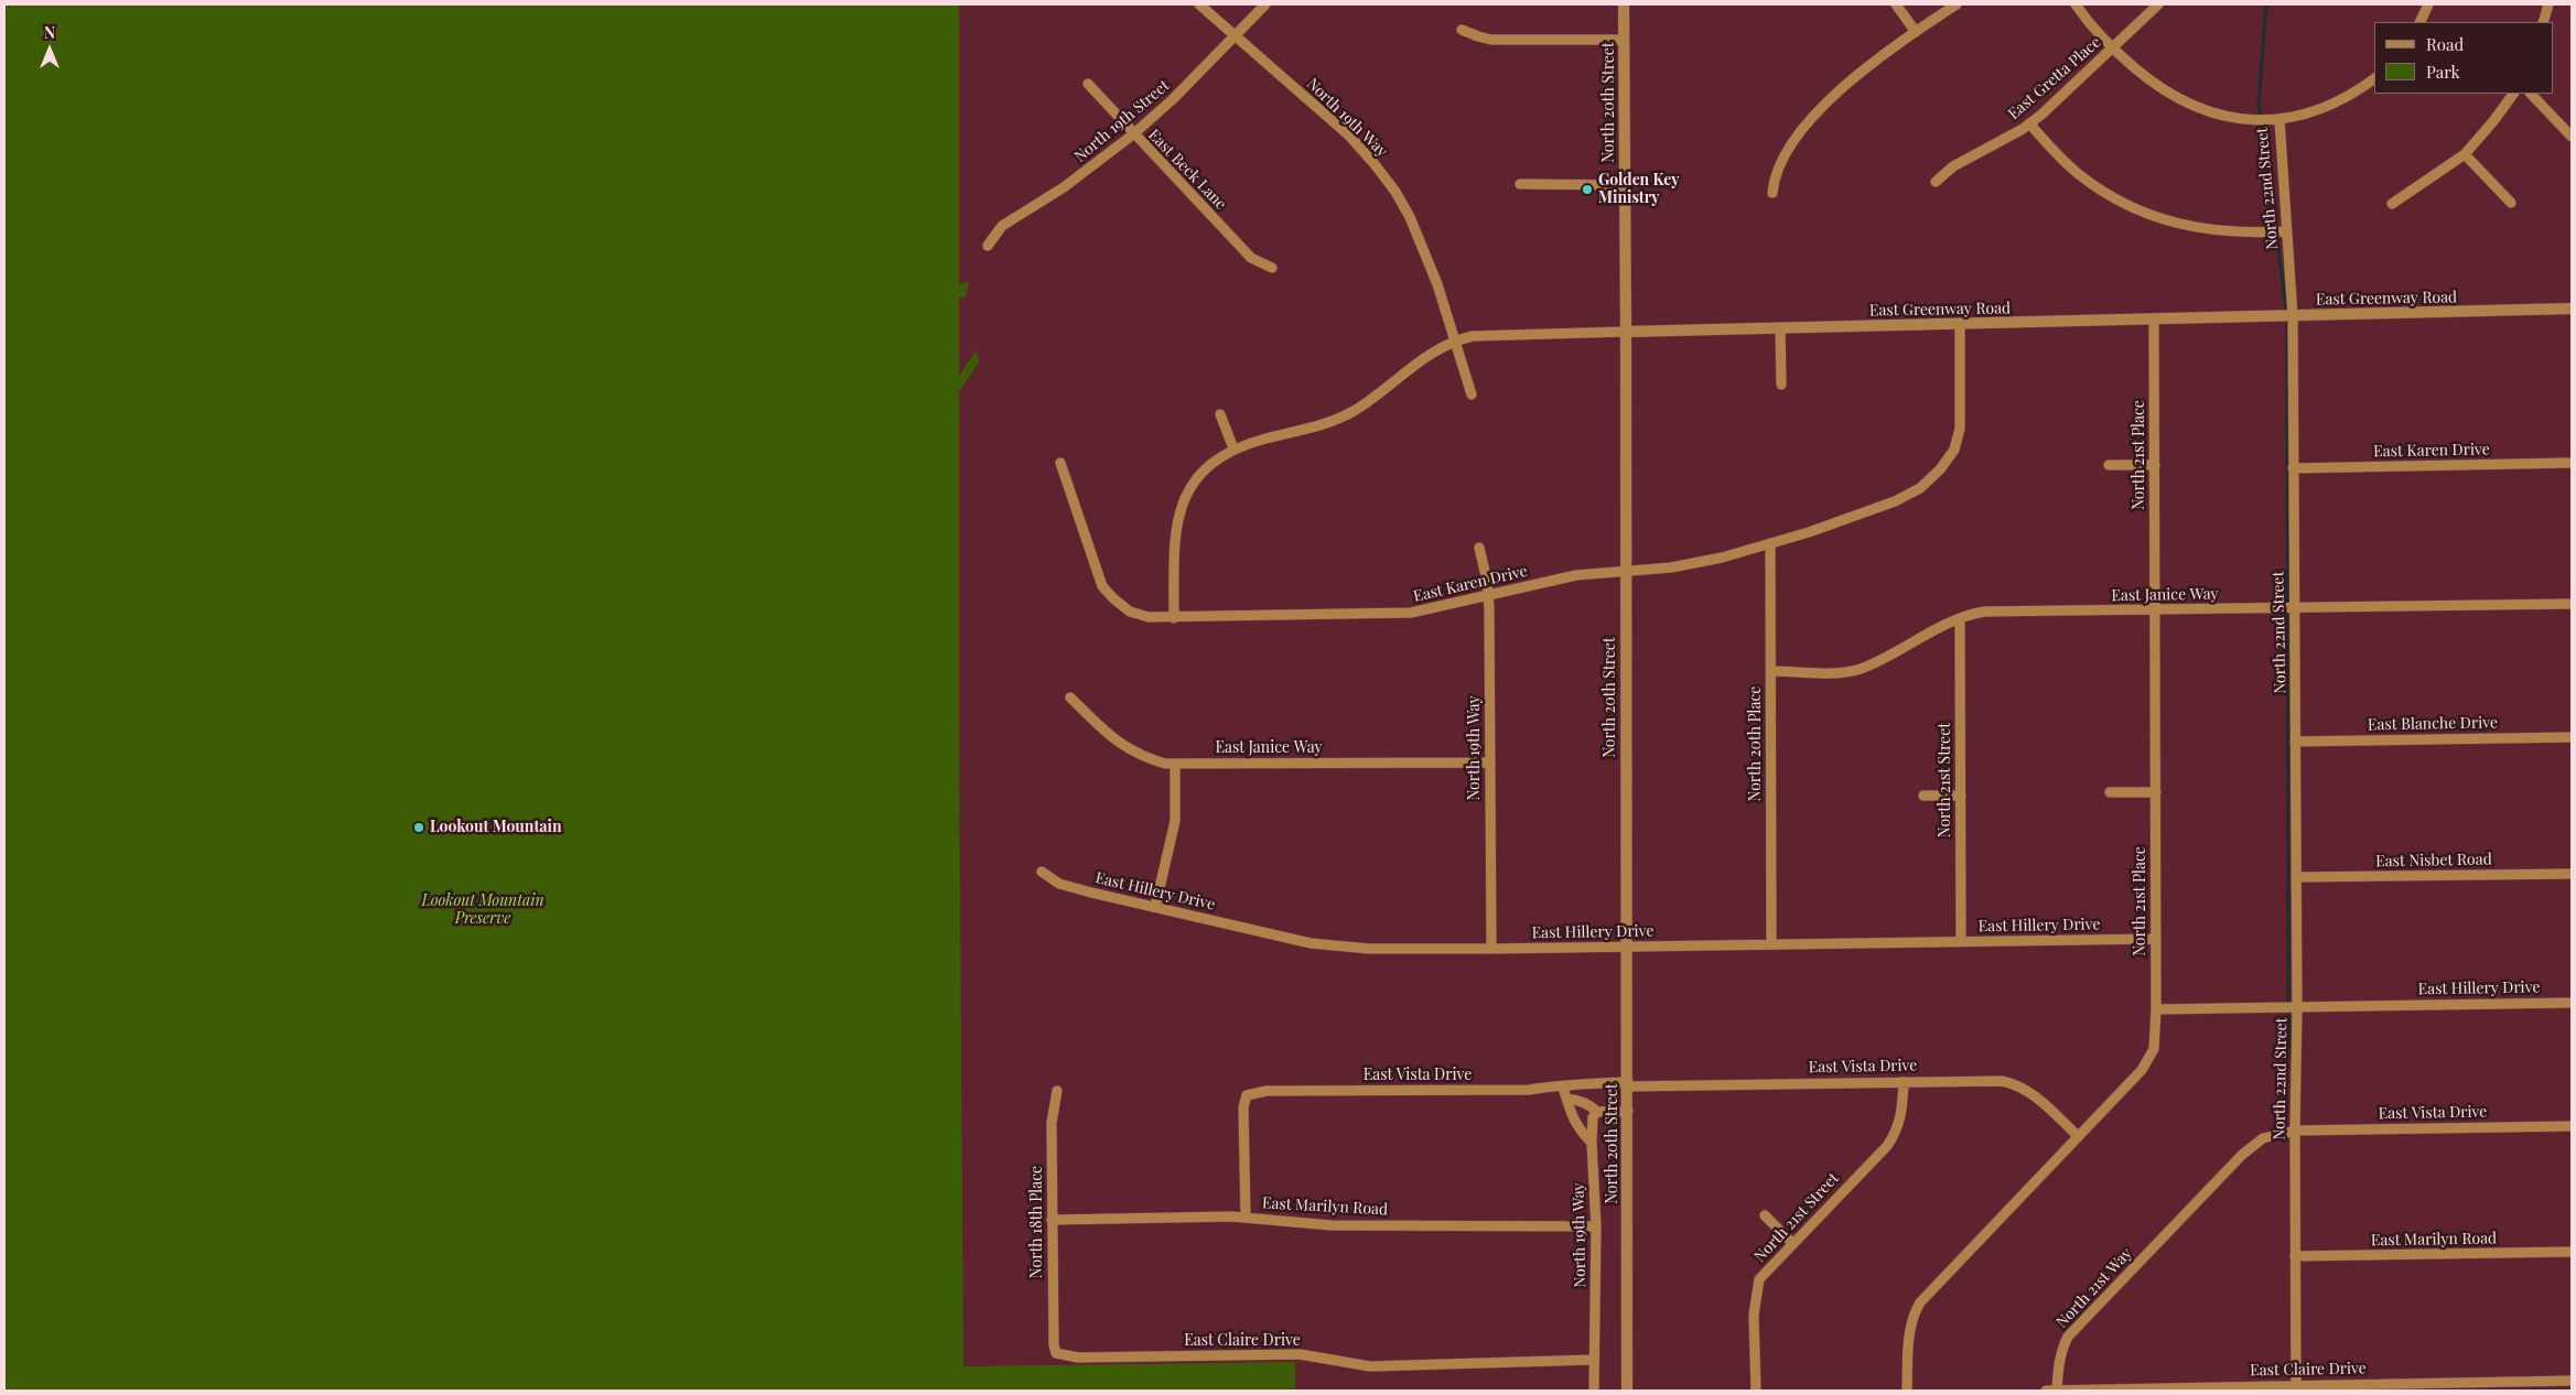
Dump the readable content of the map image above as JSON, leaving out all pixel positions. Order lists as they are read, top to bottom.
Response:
{
  "streets": {
    "street": [
      "East Gretta Place",
      "North 20th Street",
      "North 19th Way",
      "North 19th Street",
      "East Beck Lane",
      "North 22nd Street",
      "East Greenway Road",
      "East Karen Drive",
      "North 21st Place",
      "East Janice Way",
      "East Blanche Drive",
      "North 20th Place",
      "North 21st Street",
      "East Nisbet Road",
      "East Hillery Drive",
      "East Vista Drive",
      "East Marilyn Road",
      "North 18th Place",
      "North 21st Way",
      "East Claire Drive"
    ]
  },
  "crossings": [
    ["East Gretta Place", "North 22nd Street"],
    ["North 20th Street", "East Greenway Road"],
    ["North 20th Street", "East Karen Drive"],
    ["North 20th Street", "East Hillery Drive"],
    ["North 20th Street", "East Vista Drive"],
    ["North 19th Way", "North 19th Street"],
    ["North 19th Way", "East Greenway Road"],
    ["North 19th Way", "East Karen Drive"],
    ["North 19th Way", "East Janice Way"],
    ["North 19th Way", "East Hillery Drive"],
    ["North 19th Way", "East Marilyn Road"],
    ["North 19th Way", "East Claire Drive"],
    ["North 19th Street", "East Beck Lane"],
    ["North 22nd Street", "East Greenway Road"],
    ["North 22nd Street", "East Karen Drive"],
    ["North 22nd Street", "East Janice Way"],
    ["North 22nd Street", "East Blanche Drive"],
    ["North 22nd Street", "East Nisbet Road"],
    ["North 22nd Street", "East Hillery Drive"],
    ["North 22nd Street", "East Vista Drive"],
    ["North 22nd Street", "East Marilyn Road"],
    ["North 22nd Street", "North 21st Way"],
    ["North 22nd Street", "East Claire Drive"],
    ["East Greenway Road", "East Karen Drive"],
    ["East Greenway Road", "North 21st Place"],
    ["East Karen Drive", "North 20th Place"],
    ["North 21st Place", "East Janice Way"],
    ["North 21st Place", "East Hillery Drive"],
    ["North 21st Place", "East Vista Drive"],
    ["East Janice Way", "North 20th Place"],
    ["East Janice Way", "North 21st Street"],
    ["North 20th Place", "East Hillery Drive"],
    ["North 21st Street", "East Hillery Drive"],
    ["North 21st Street", "East Vista Drive"],
    ["East Vista Drive", "East Marilyn Road"],
    ["East Vista Drive", "North 21st Way"],
    ["East Marilyn Road", "North 18th Place"],
    ["North 18th Place", "East Claire Drive"],
    ["North 21st Way", "East Claire Drive"]
  ],
  "parks": ["Lookout Mountain Preserve"],
  "places": ["Golden Key Ministry", "Lookout Mountain"],
  "legend": ["Road", "Park"],
  "north": "top"
}
